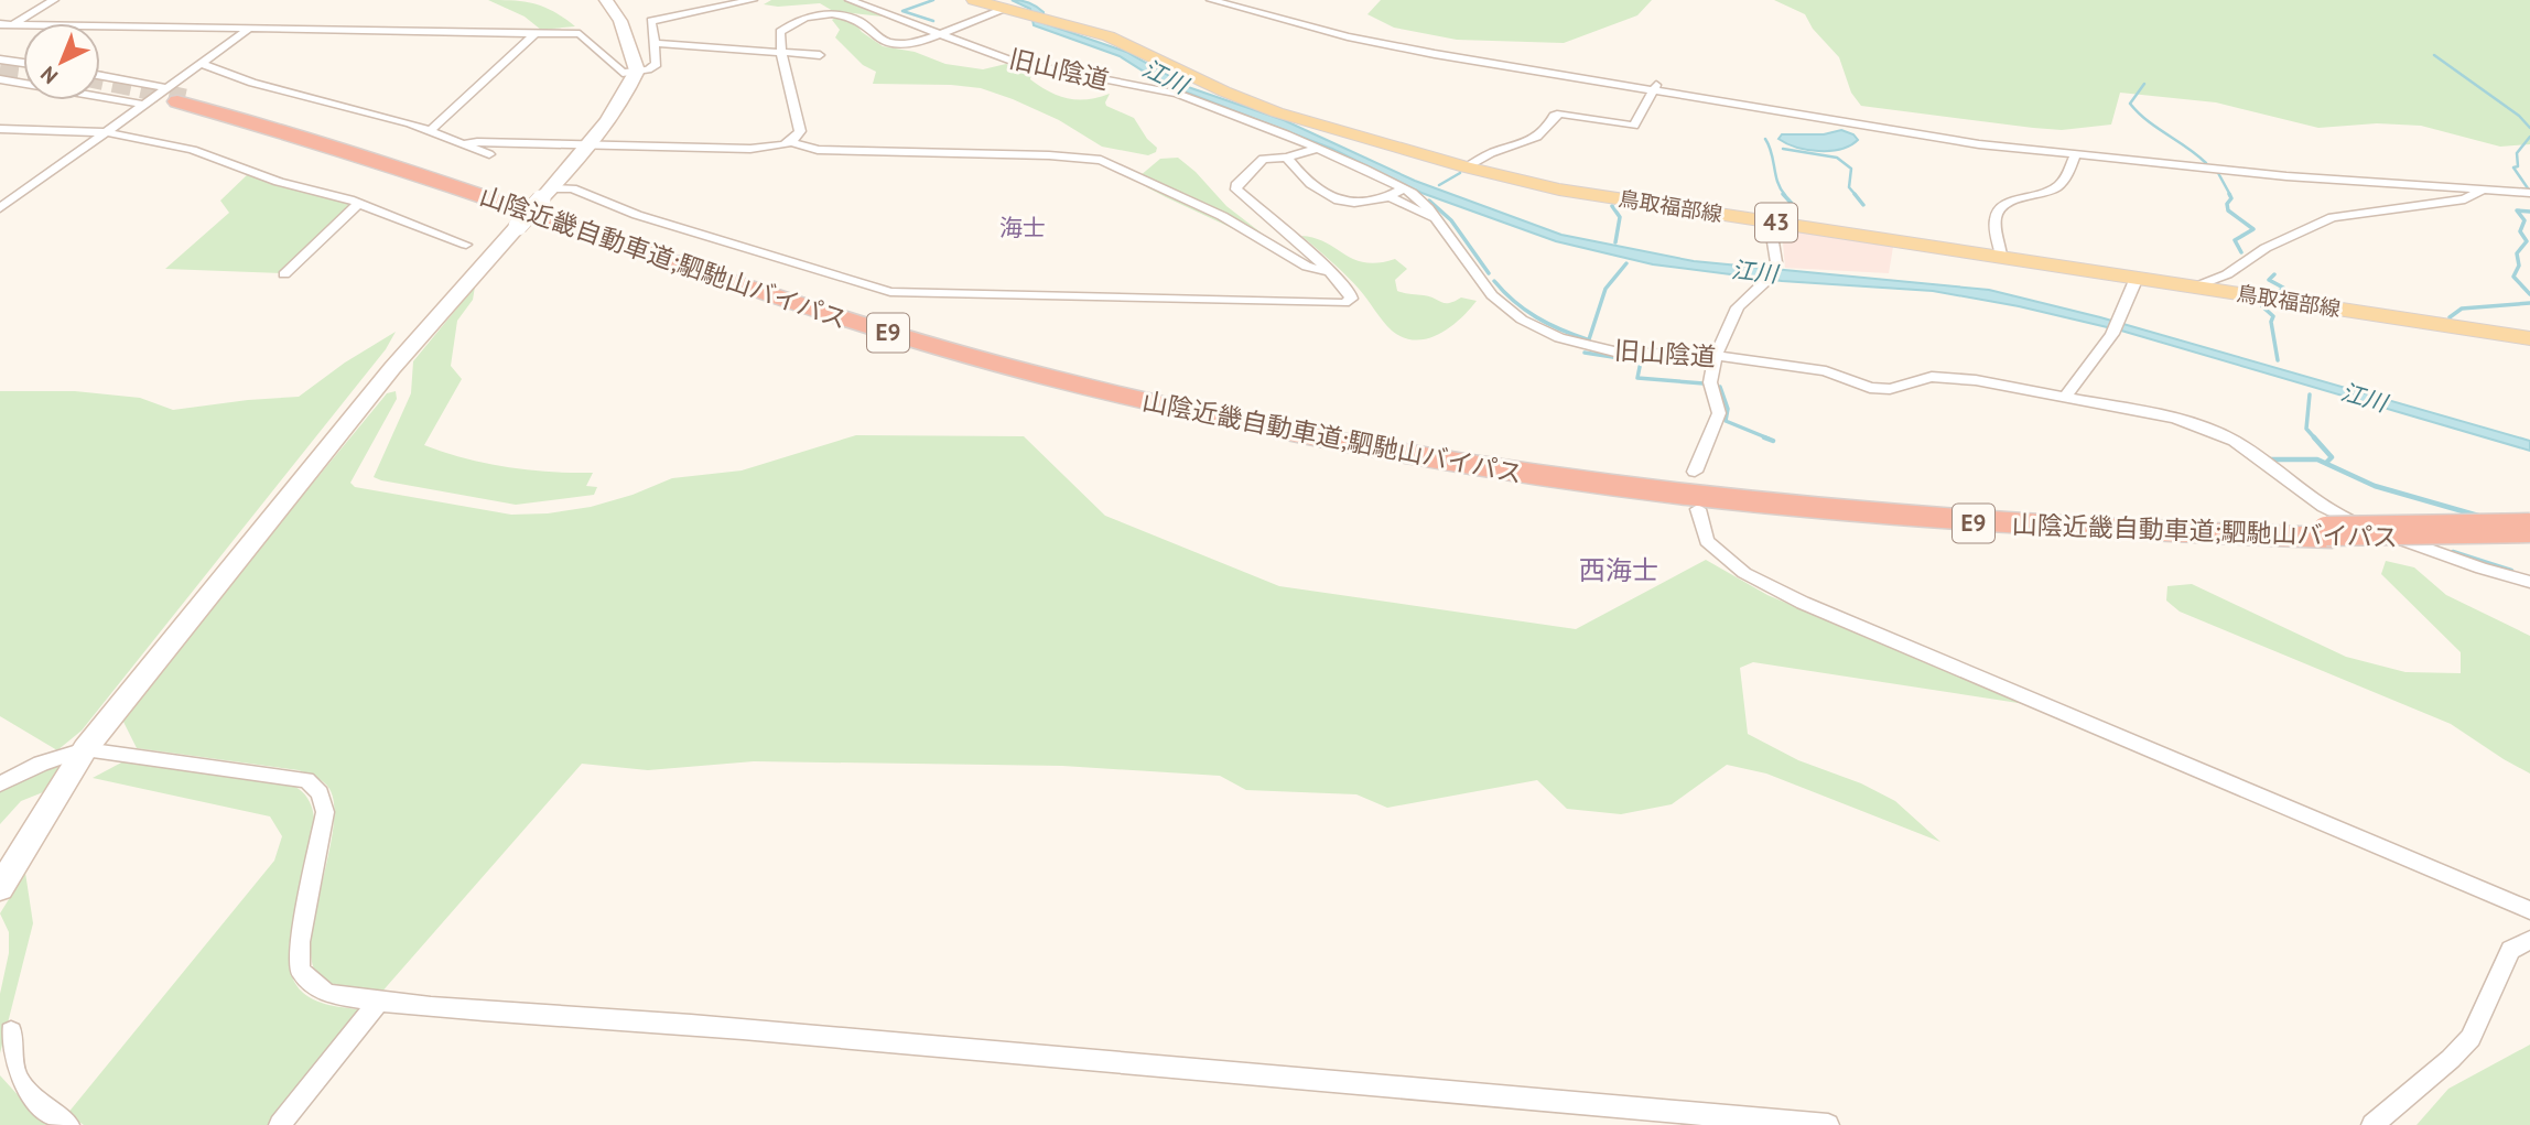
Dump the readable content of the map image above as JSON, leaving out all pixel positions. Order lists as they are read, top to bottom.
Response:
{
  "streets": {
    "highway": ["山陰近畿自動車道;駟馳山バイパス", "E9"],
    "main road": ["鳥取福部線", "43"],
    "street": ["旧山陰道"]
  },
  "districts": ["海士", "西海士"],
  "water": ["江川"],
  "north": "bottom left"
}
